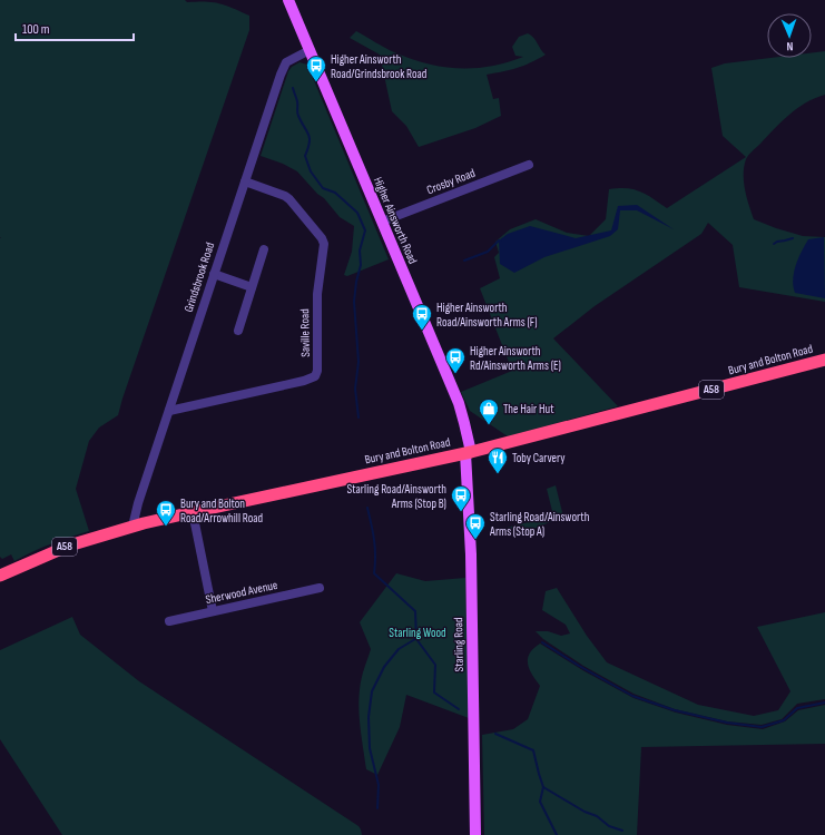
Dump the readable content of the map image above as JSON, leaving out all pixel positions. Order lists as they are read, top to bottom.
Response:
{
  "streets": {
    "highway": ["Bury and Bolton Road", "A58"],
    "main road": ["Higher Ainsworth Road", "Starling Road"],
    "street": [
      "Crosby Road",
      "Grindsbrook Road",
      "Saville Road",
      "Sherwood Avenue"
    ]
  },
  "crossings": [
    ["Crosby Road", "Higher Ainsworth Road"],
    ["Higher Ainsworth Road", "Grindsbrook Road"],
    ["Higher Ainsworth Road", "Bury and Bolton Road"],
    ["Higher Ainsworth Road", "Starling Road"],
    ["Grindsbrook Road", "Saville Road"],
    ["Grindsbrook Road", "Bury and Bolton Road"],
    ["Bury and Bolton Road", "Starling Road"]
  ],
  "parks": ["Starling Wood"],
  "places": {
    "bus stop": [
      "Higher Ainsworth Road/Grindsbrook Road",
      "Higher Ainsworth Road/Ainsworth Arms (F)",
      "Higher Ainsworth Rd/Ainsworth Arms (E)",
      "Starling Road/Ainsworth Arms (Stop B)",
      "Bury and Bolton Road/Arrowhill Road",
      "Starling Road/Ainsworth Arms (Stop A)"
    ],
    "shop": ["The Hair Hut"],
    "restaurant": ["Toby Carvery"]
  },
  "scale_bar": "100 m",
  "north": "bottom"
}
